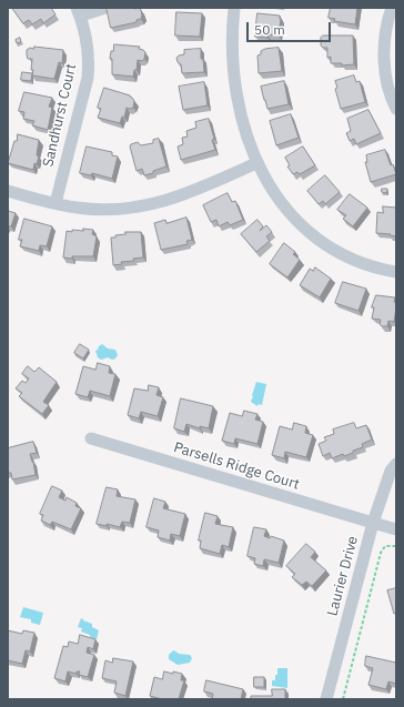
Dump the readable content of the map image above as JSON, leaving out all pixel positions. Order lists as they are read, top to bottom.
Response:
{
  "streets": {
    "street": ["Sandhurst Court", "Parsells Ridge Court", "Laurier Drive"]
  },
  "crossings": [
    ["Parsells Ridge Court", "Laurier Drive"]
  ],
  "scale_bar": "50 m"
}
